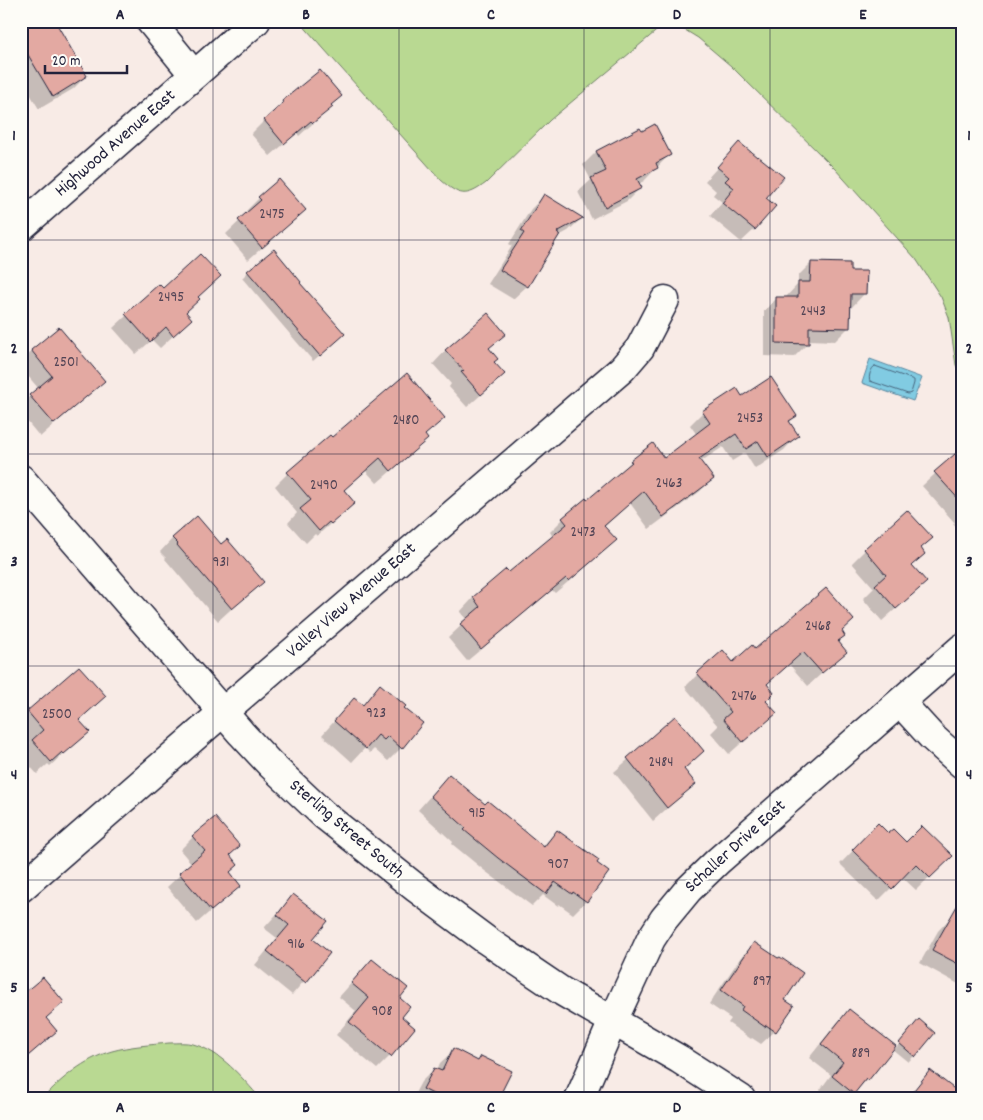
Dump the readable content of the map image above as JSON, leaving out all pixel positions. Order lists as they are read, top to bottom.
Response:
{
  "streets": {
    "street": [
      "Highwood Avenue East",
      "Valley View Avenue East",
      "Sterling Street South",
      "Schaller Drive East"
    ]
  },
  "crossings": [
    ["Valley View Avenue East", "Sterling Street South"],
    ["Sterling Street South", "Schaller Drive East"]
  ],
  "house_numbers": [
    "2475",
    "2495",
    "2443",
    "2501",
    "2453",
    "2480",
    "2463",
    "2490",
    "2473",
    "931",
    "2468",
    "2476",
    "923",
    "2500",
    "2484",
    "915",
    "907",
    "916",
    "897",
    "908",
    "889"
  ],
  "scale_bar": "20 m",
  "grid": {
    "columns": [
      "A",
      "B",
      "C",
      "D",
      "E"
    ],
    "rows": [
      "1",
      "2",
      "3",
      "4",
      "5"
    ]
  }
}
